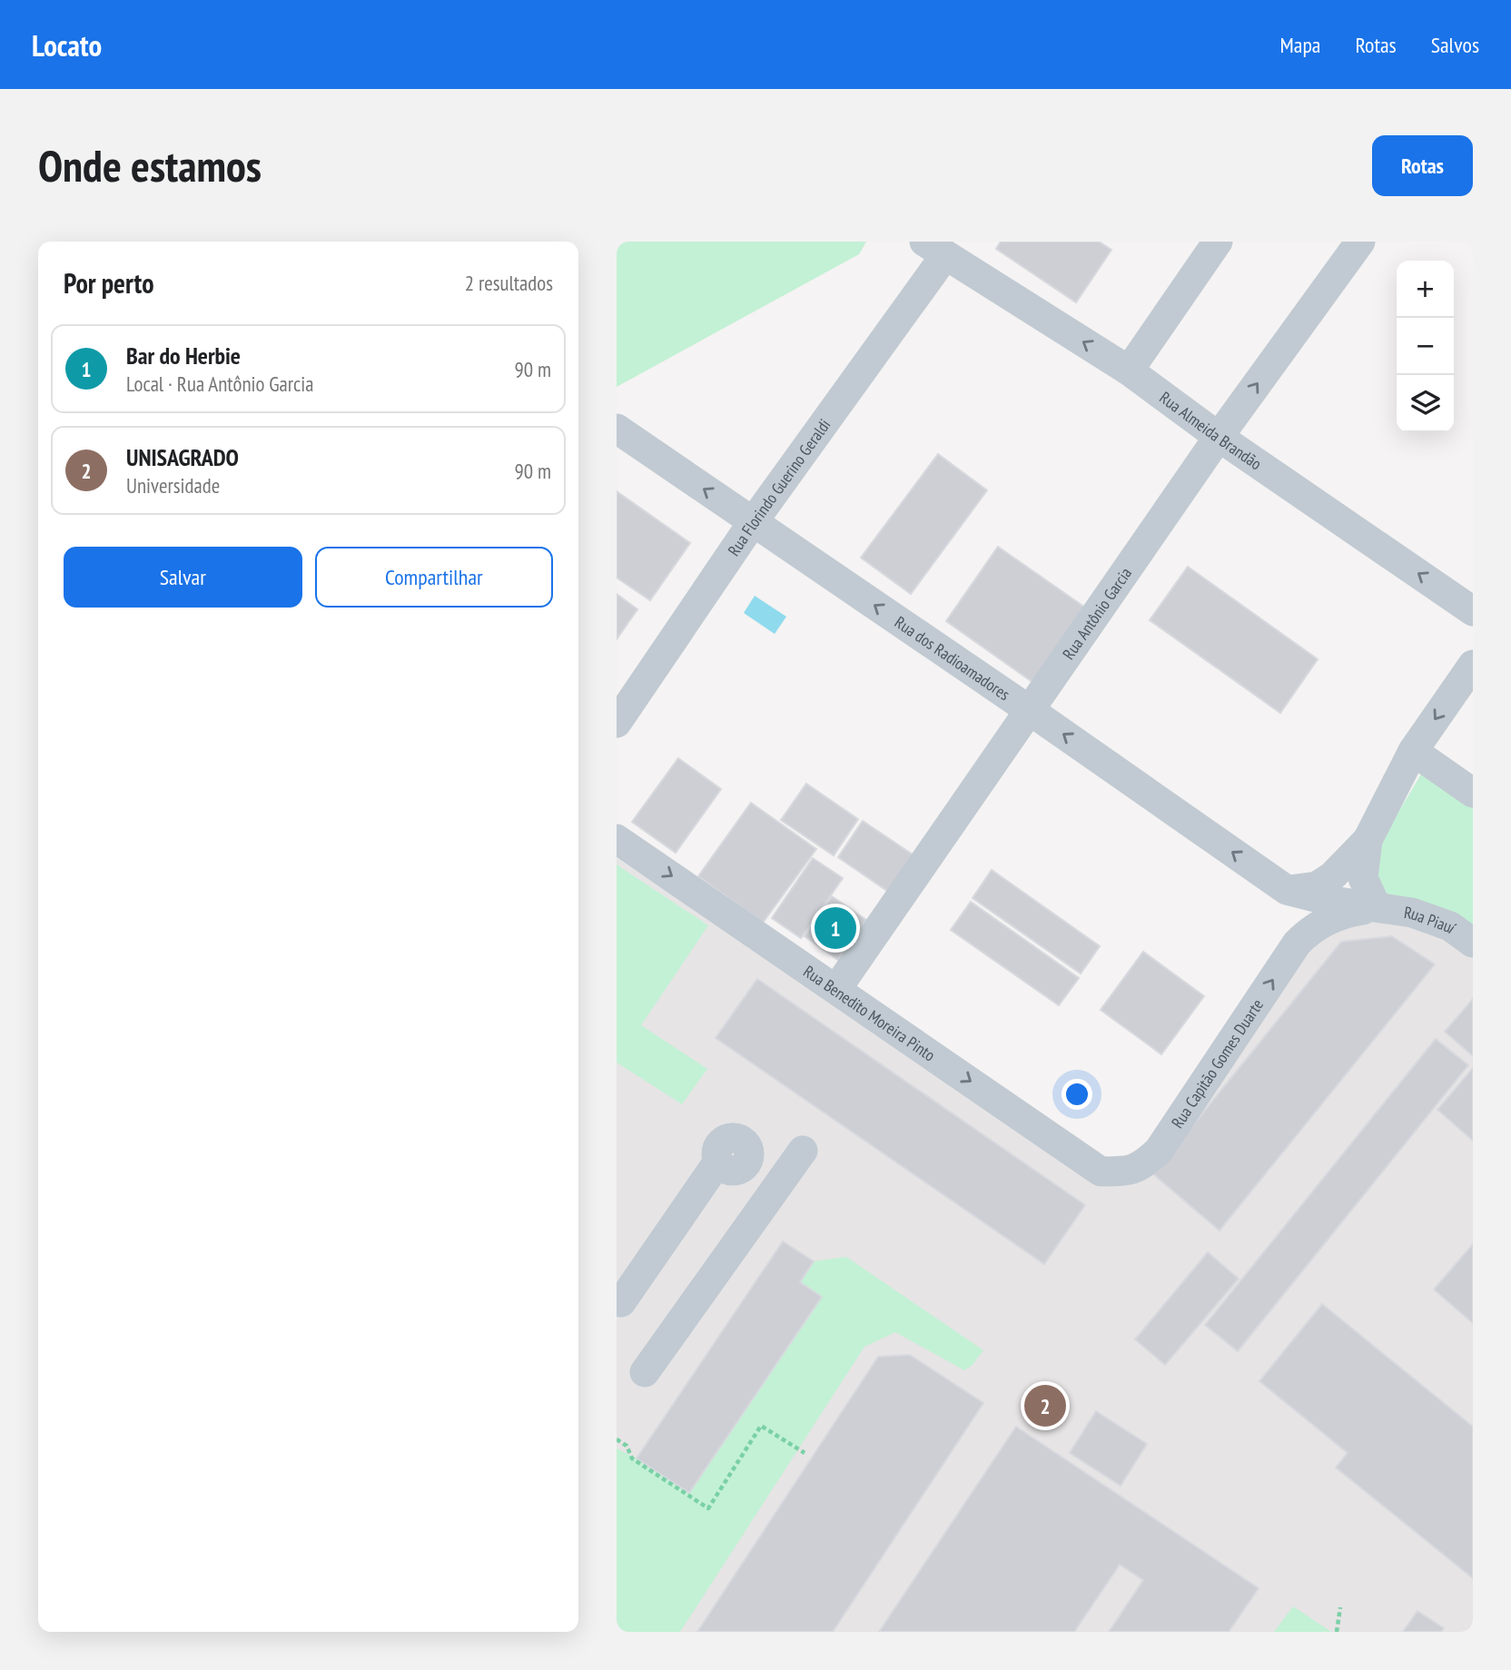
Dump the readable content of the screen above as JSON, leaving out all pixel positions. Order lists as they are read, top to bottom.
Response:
{
  "streets": {
    "street": [
      "Rua Almeida Brandão",
      "Rua Florindo Guerino Geraldi",
      "Rua Antônio Garcia",
      "Rua dos Radioamadores",
      "Rua Piauí",
      "Rua Benedito Moreira Pinto",
      "Rua Capitão Gomes Duarte"
    ]
  },
  "crossings": [
    ["Rua Almeida Brandão", "Rua Florindo Guerino Geraldi"],
    ["Rua Almeida Brandão", "Rua Antônio Garcia"],
    ["Rua Florindo Guerino Geraldi", "Rua dos Radioamadores"],
    ["Rua Antônio Garcia", "Rua dos Radioamadores"],
    ["Rua Antônio Garcia", "Rua Benedito Moreira Pinto"],
    ["Rua dos Radioamadores", "Rua Piauí"],
    ["Rua Piauí", "Rua Capitão Gomes Duarte"],
    ["Rua Benedito Moreira Pinto", "Rua Capitão Gomes Duarte"]
  ],
  "one_way": [
    "Rua Almeida Brandão",
    "Rua dos Radioamadores",
    "Rua Benedito Moreira Pinto",
    "Rua Capitão Gomes Duarte"
  ],
  "page": {
    "header": "Locato",
    "nav": ["Mapa", "Rotas", "Salvos"],
    "buttons": [
      "Rotas",
      ["Salvar", "Compartilhar"]
    ],
    "title": "Onde estamos",
    "heading": ["Por perto", "2 resultados"],
    "map_buttons": ["+", "−"],
    "list": [
      {
        "mark": "1",
        "name": "Bar do Herbie",
        "note": "Local · Rua Antônio Garcia",
        "value": "90 m"
      },
      {
        "mark": "2",
        "name": "UNISAGRADO",
        "note": "Universidade",
        "value": "90 m"
      }
    ],
    "pins": ["1", "2"]
  }
}
